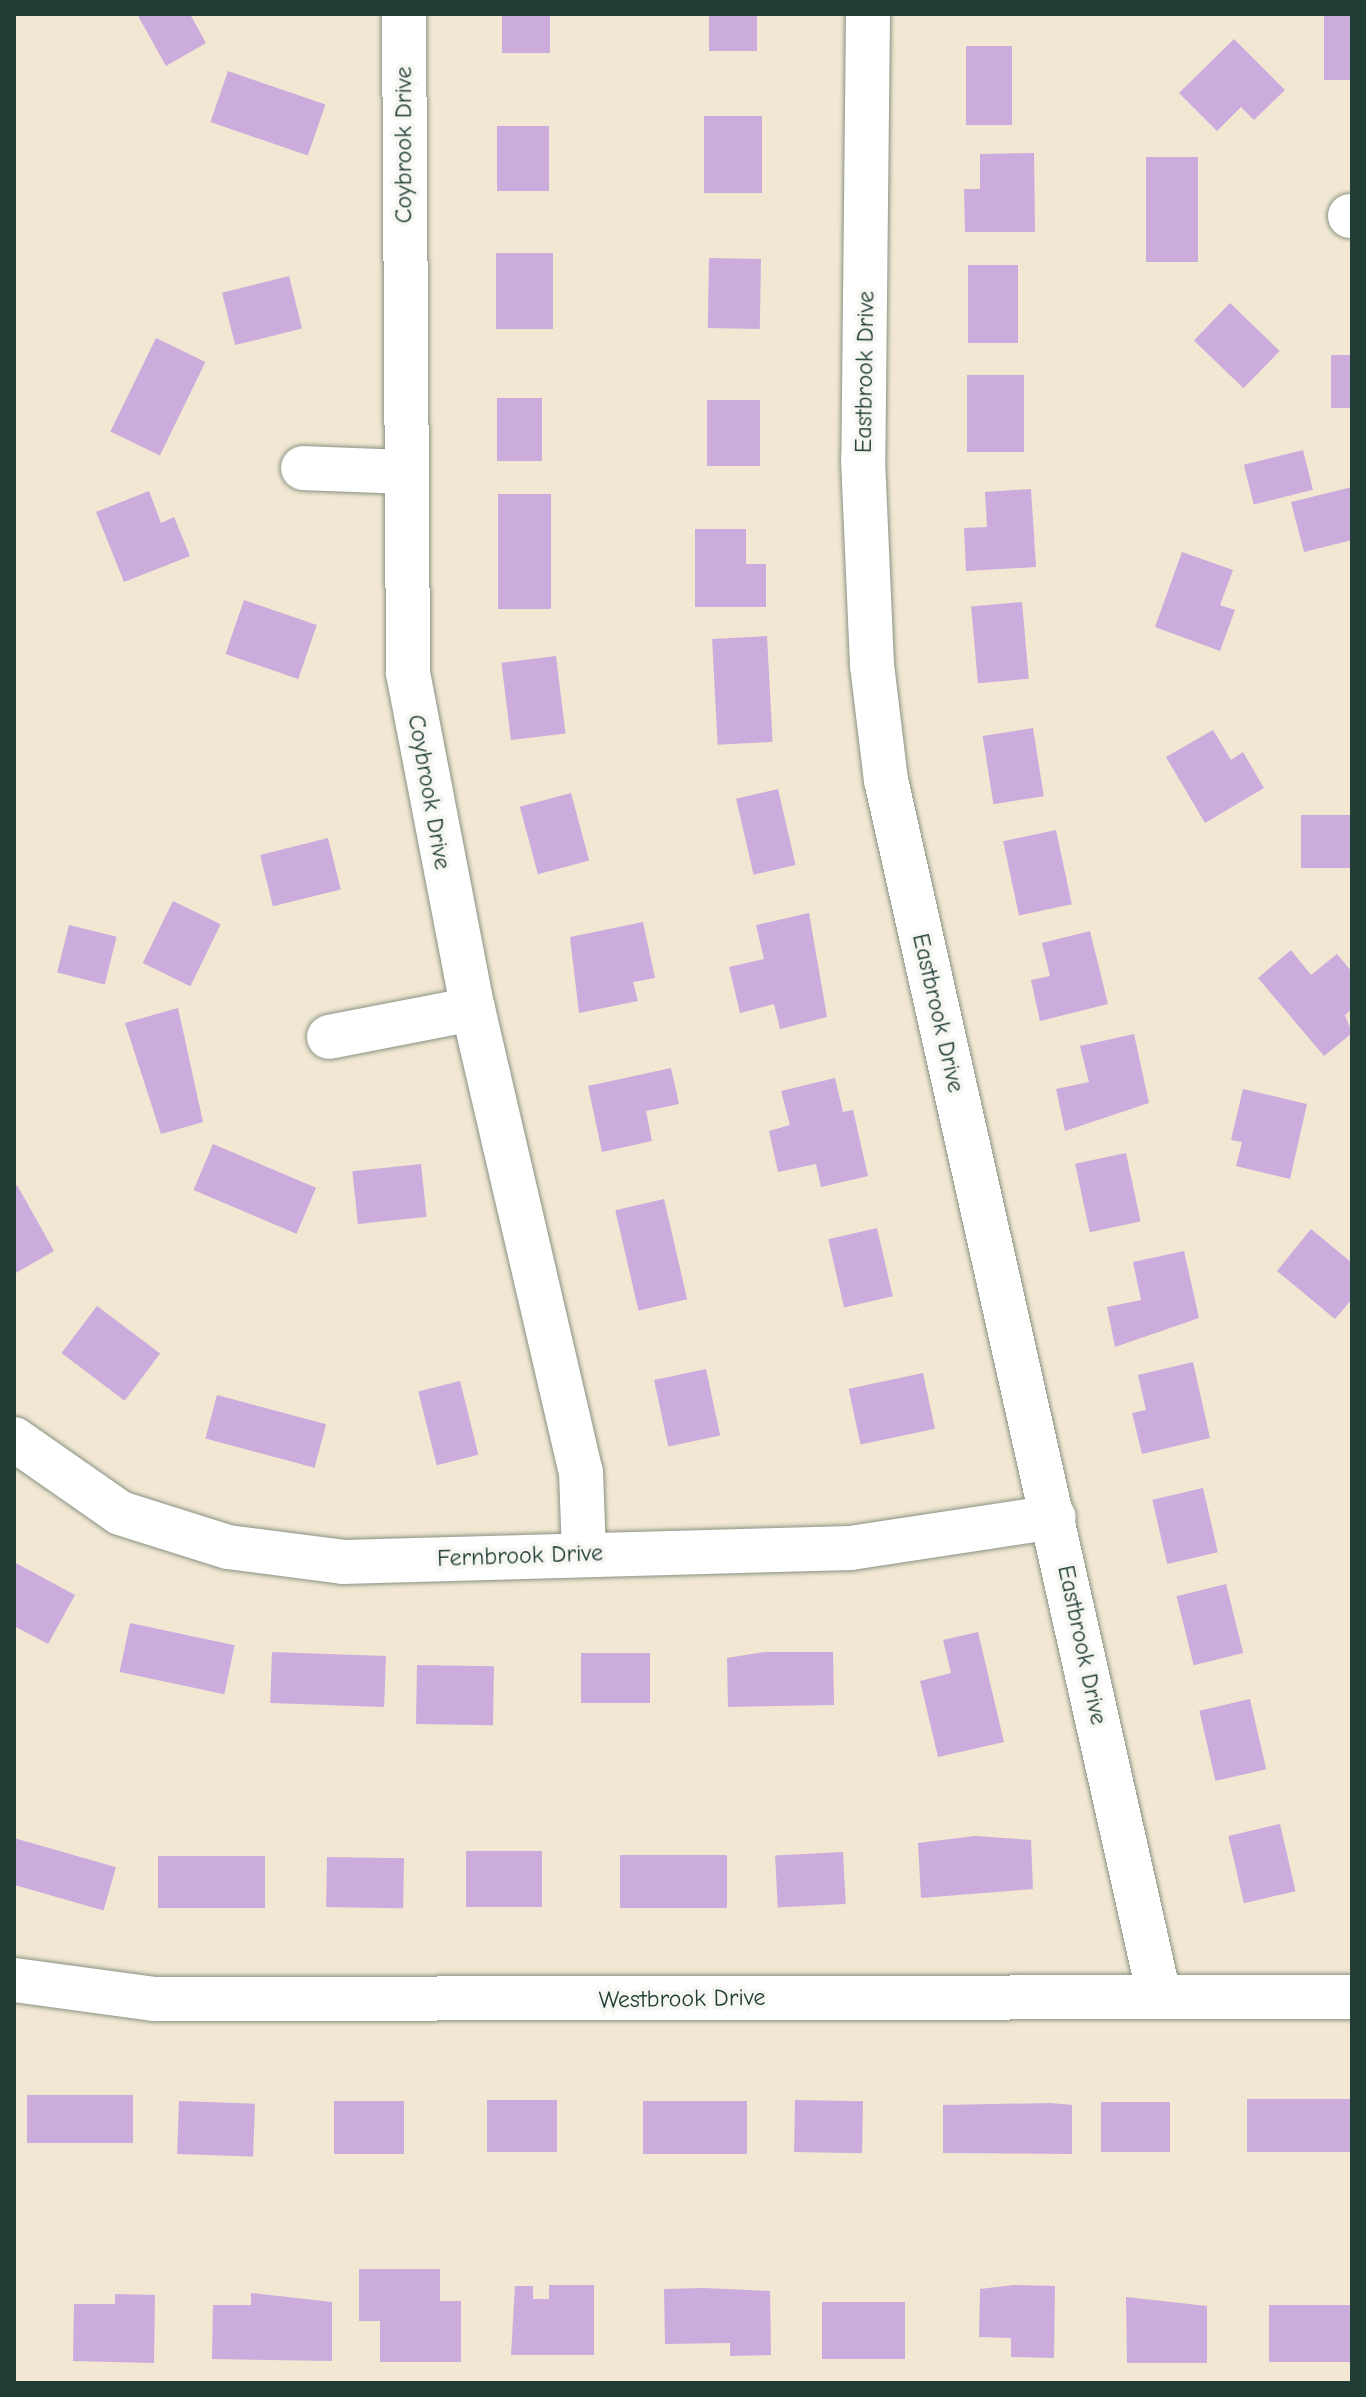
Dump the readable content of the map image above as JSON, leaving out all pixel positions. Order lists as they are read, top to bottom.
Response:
{
  "streets": {
    "street": [
      "Coybrook Drive",
      "Eastbrook Drive",
      "Fernbrook Drive",
      "Westbrook Drive"
    ]
  },
  "crossings": [
    ["Coybrook Drive", "Fernbrook Drive"],
    ["Eastbrook Drive", "Fernbrook Drive"],
    ["Eastbrook Drive", "Westbrook Drive"]
  ]
}
